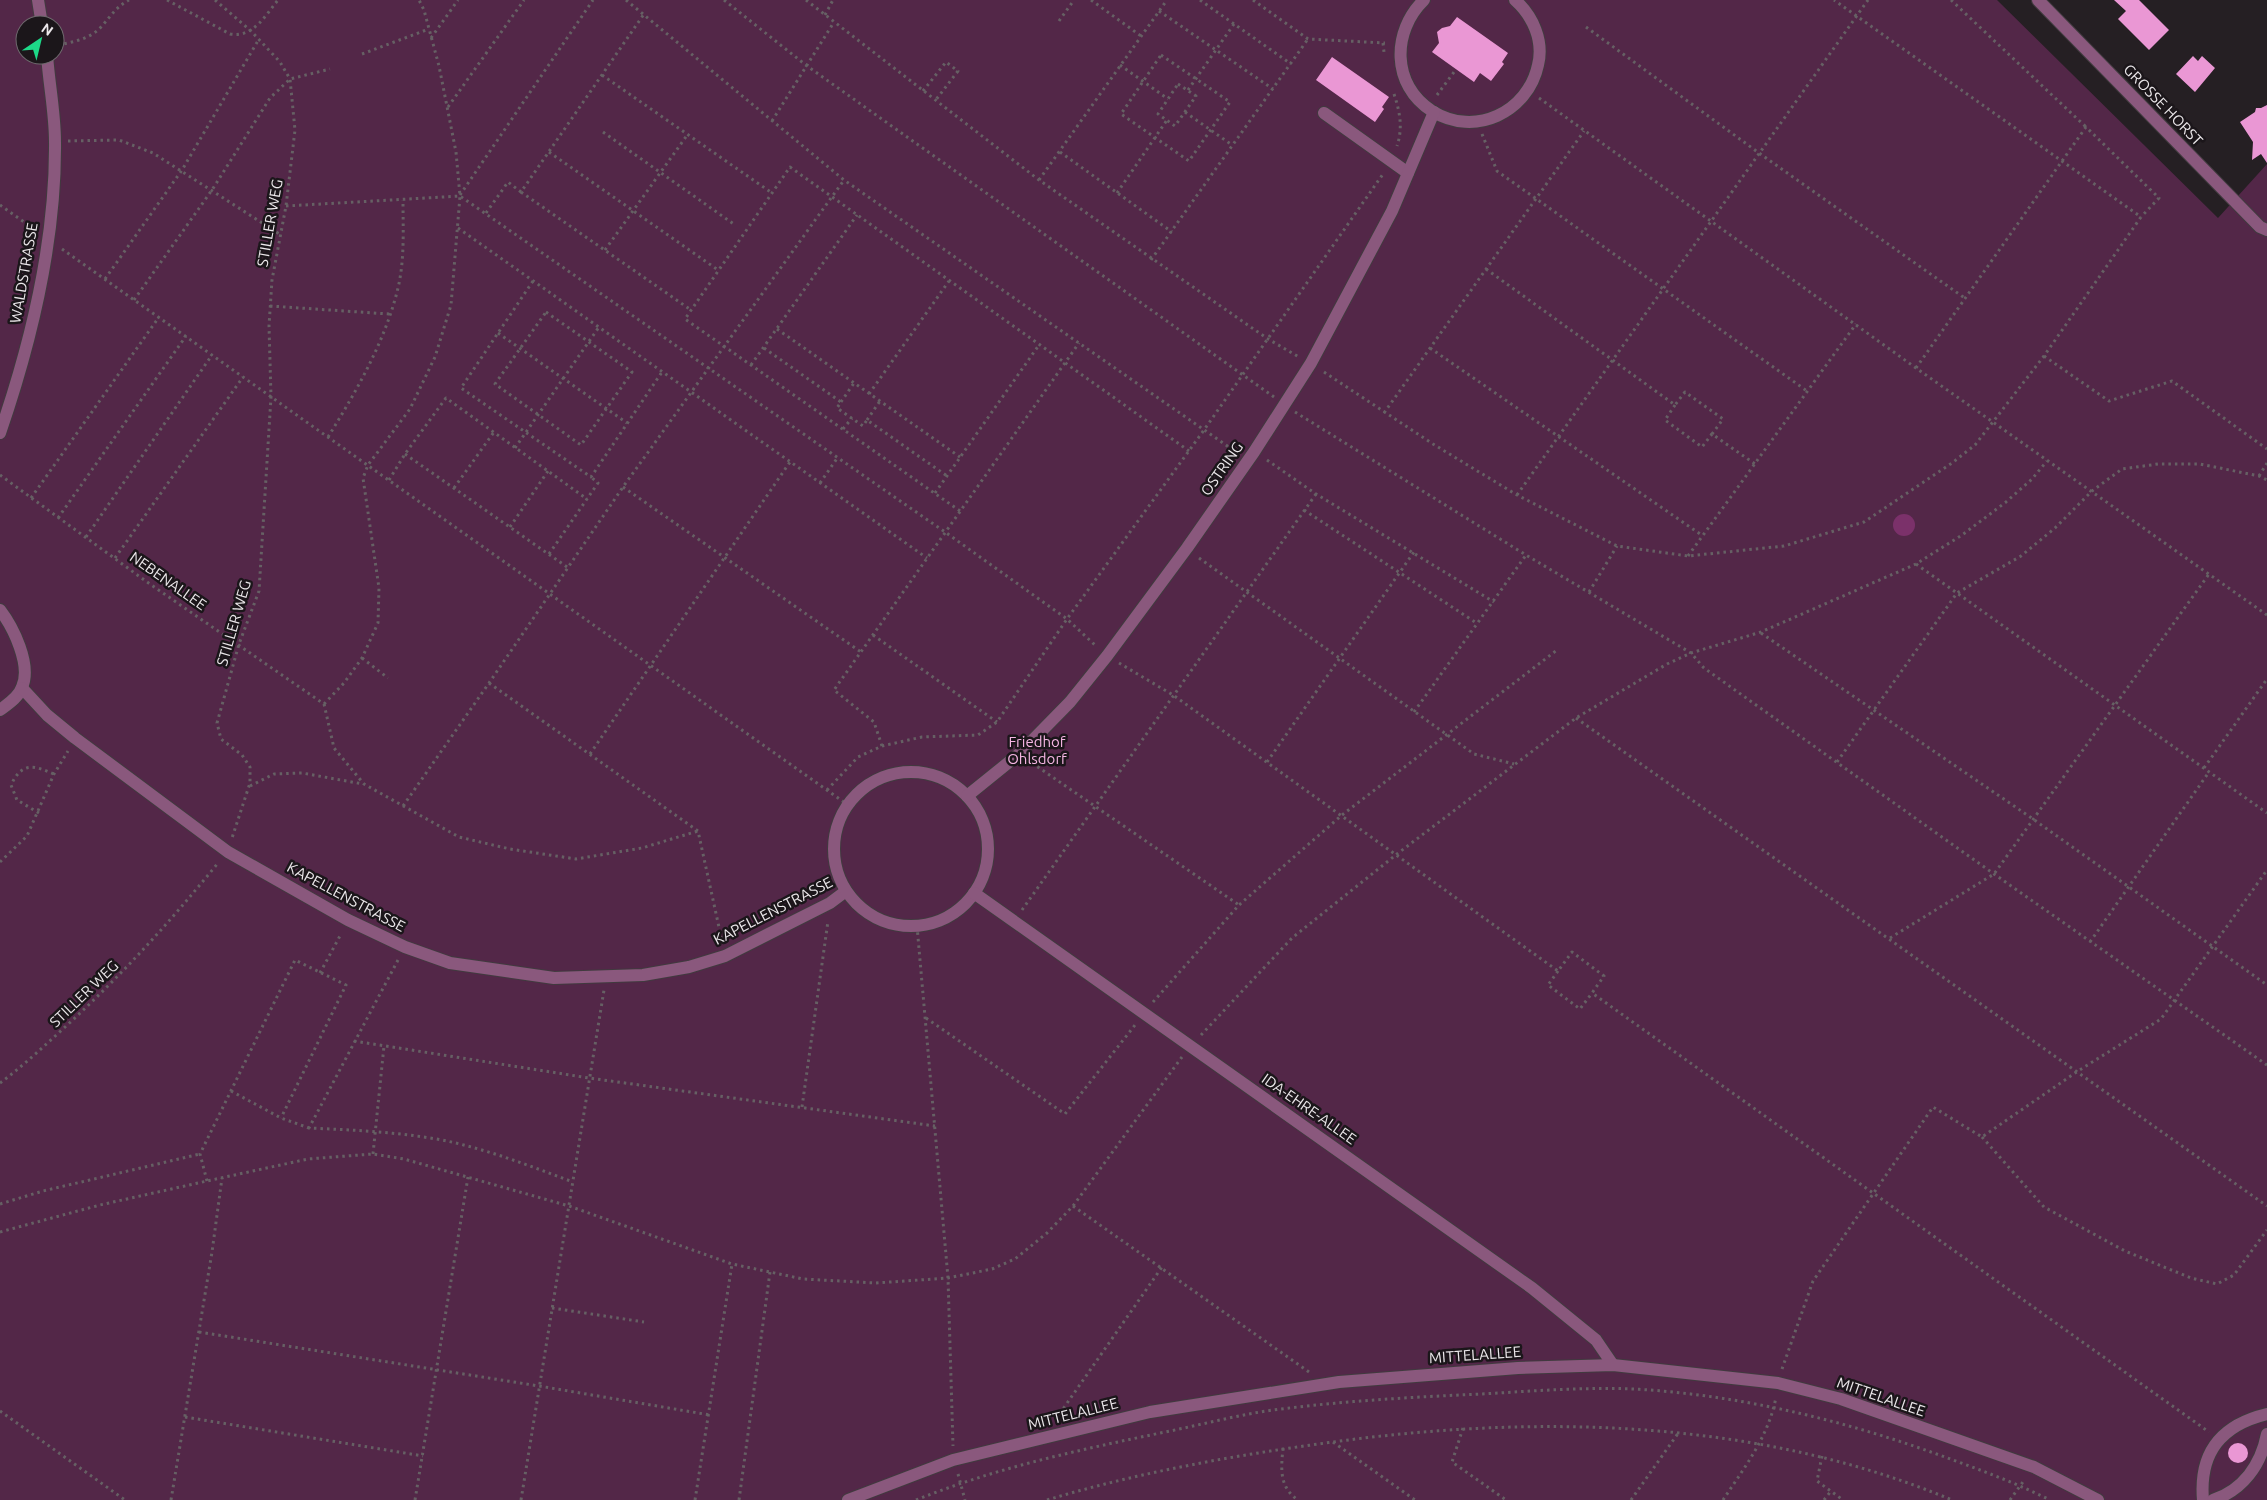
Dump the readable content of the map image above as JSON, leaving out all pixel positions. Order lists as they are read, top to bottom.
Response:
{
  "streets": {
    "street": [
      "GROSSE HORST",
      "WALDSTRASSE",
      "OSTRING",
      "KAPELLENSTRASSE",
      "IDA-EHRE-ALLEE",
      "MITTELALLEE"
    ],
    "path": ["STILLER WEG", "NEBENALLEE"]
  },
  "crossings": [
    ["STILLER WEG", "NEBENALLEE"],
    ["STILLER WEG", "KAPELLENSTRASSE"],
    ["OSTRING", "KAPELLENSTRASSE"],
    ["OSTRING", "IDA-EHRE-ALLEE"],
    ["KAPELLENSTRASSE", "IDA-EHRE-ALLEE"],
    ["IDA-EHRE-ALLEE", "MITTELALLEE"]
  ],
  "parks": ["Friedhof Ohlsdorf"],
  "north": "top right"
}
